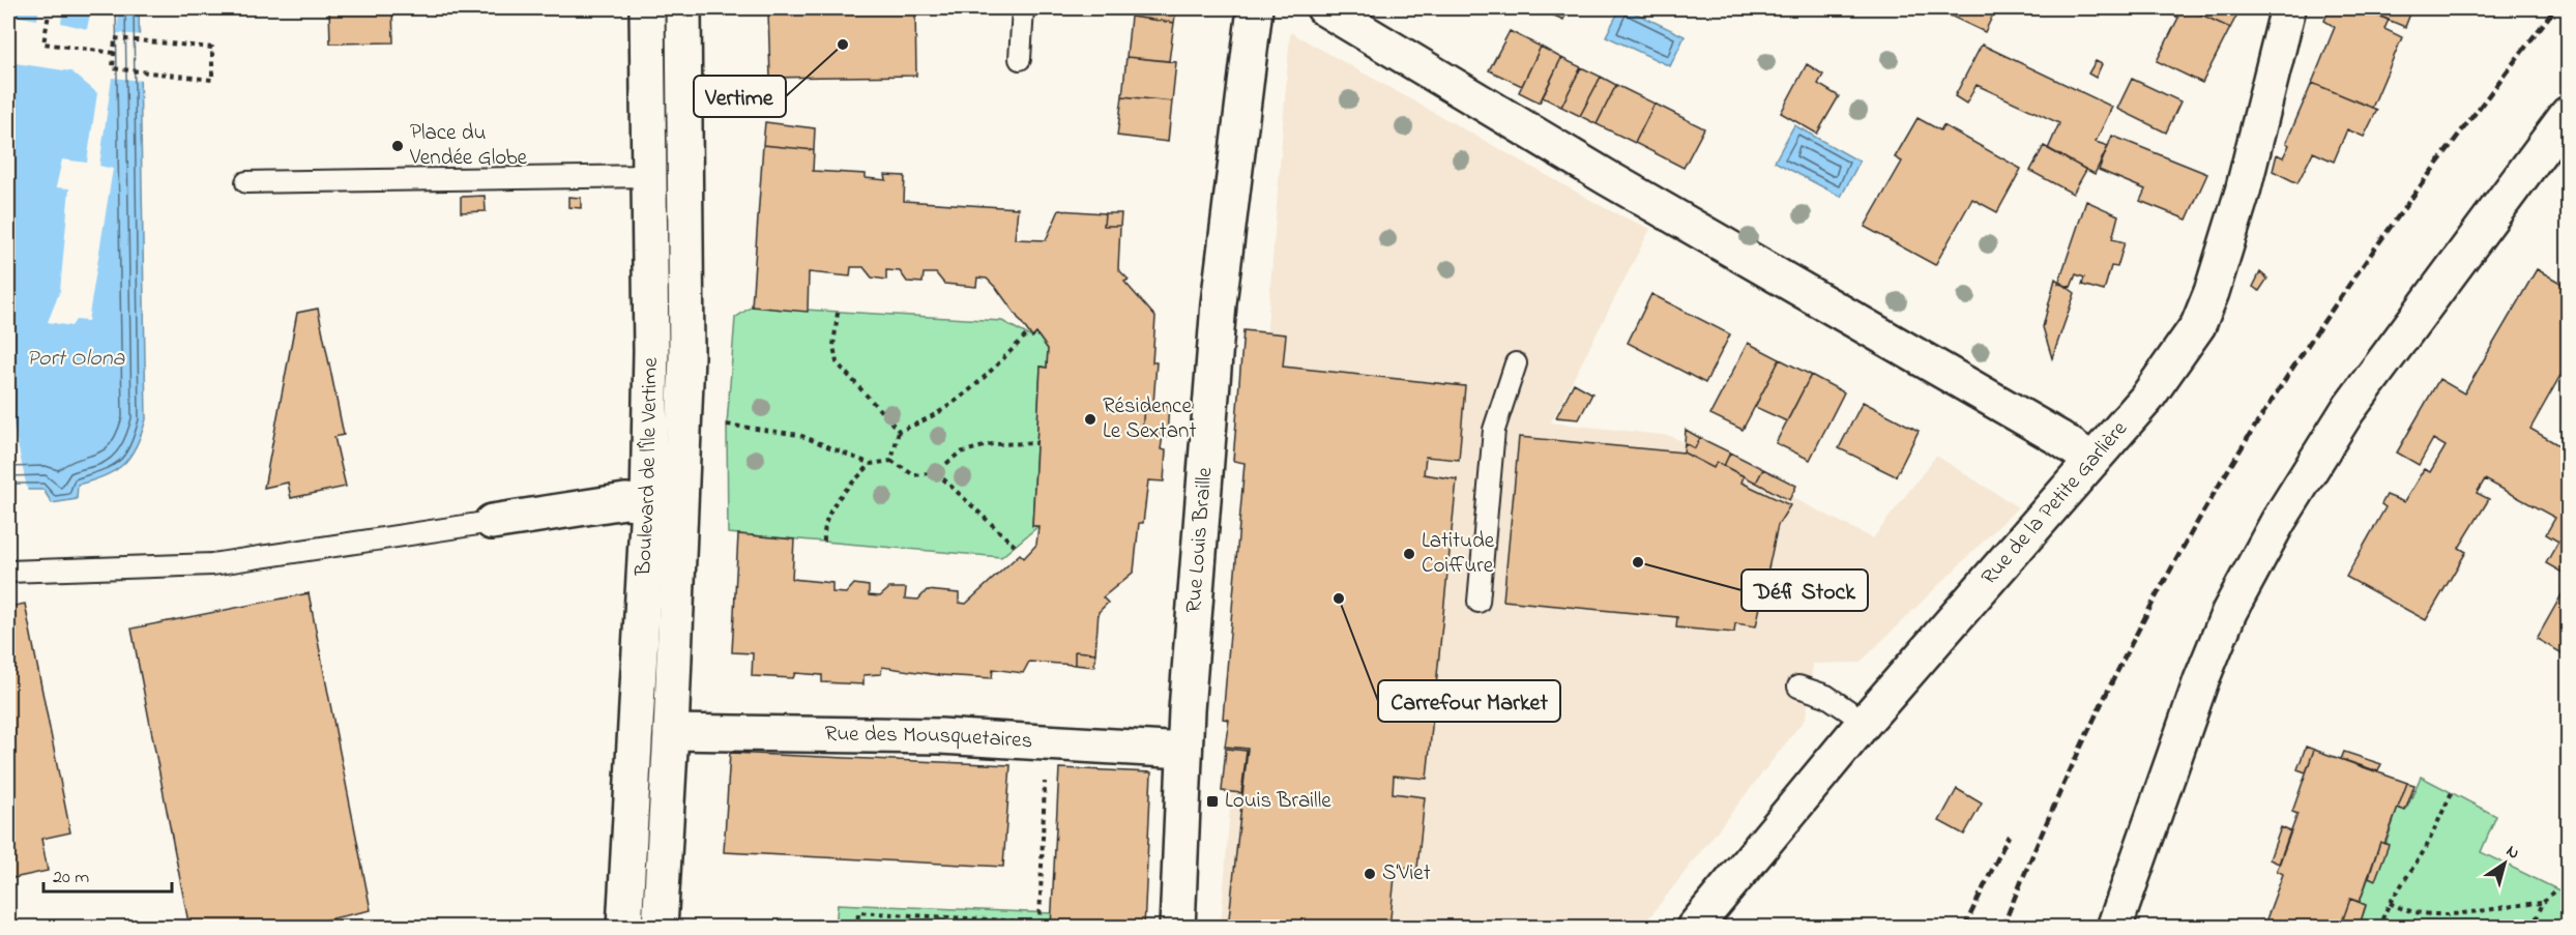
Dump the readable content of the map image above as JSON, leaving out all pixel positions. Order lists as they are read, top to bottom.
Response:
{
  "streets": {
    "street": [
      "Boulevard de l'Île Vertime",
      "Rue de la Petite Garlière",
      "Rue Louis Braille",
      "Rue des Mousquetaires"
    ]
  },
  "crossings": [
    ["Boulevard de l'Île Vertime", "Rue des Mousquetaires"],
    ["Rue Louis Braille", "Rue des Mousquetaires"]
  ],
  "water": ["Port Olona"],
  "places": {
    "other": [
      "Vertime",
      "Place du Vendée Globe",
      "Résidence Le Sextant",
      "Latitude Coiffure",
      "Défi Stock",
      "Carrefour Market",
      "S‘Viet"
    ],
    "transit": ["Louis Braille"]
  },
  "scale_bar": "20 m",
  "north": "top right"
}
